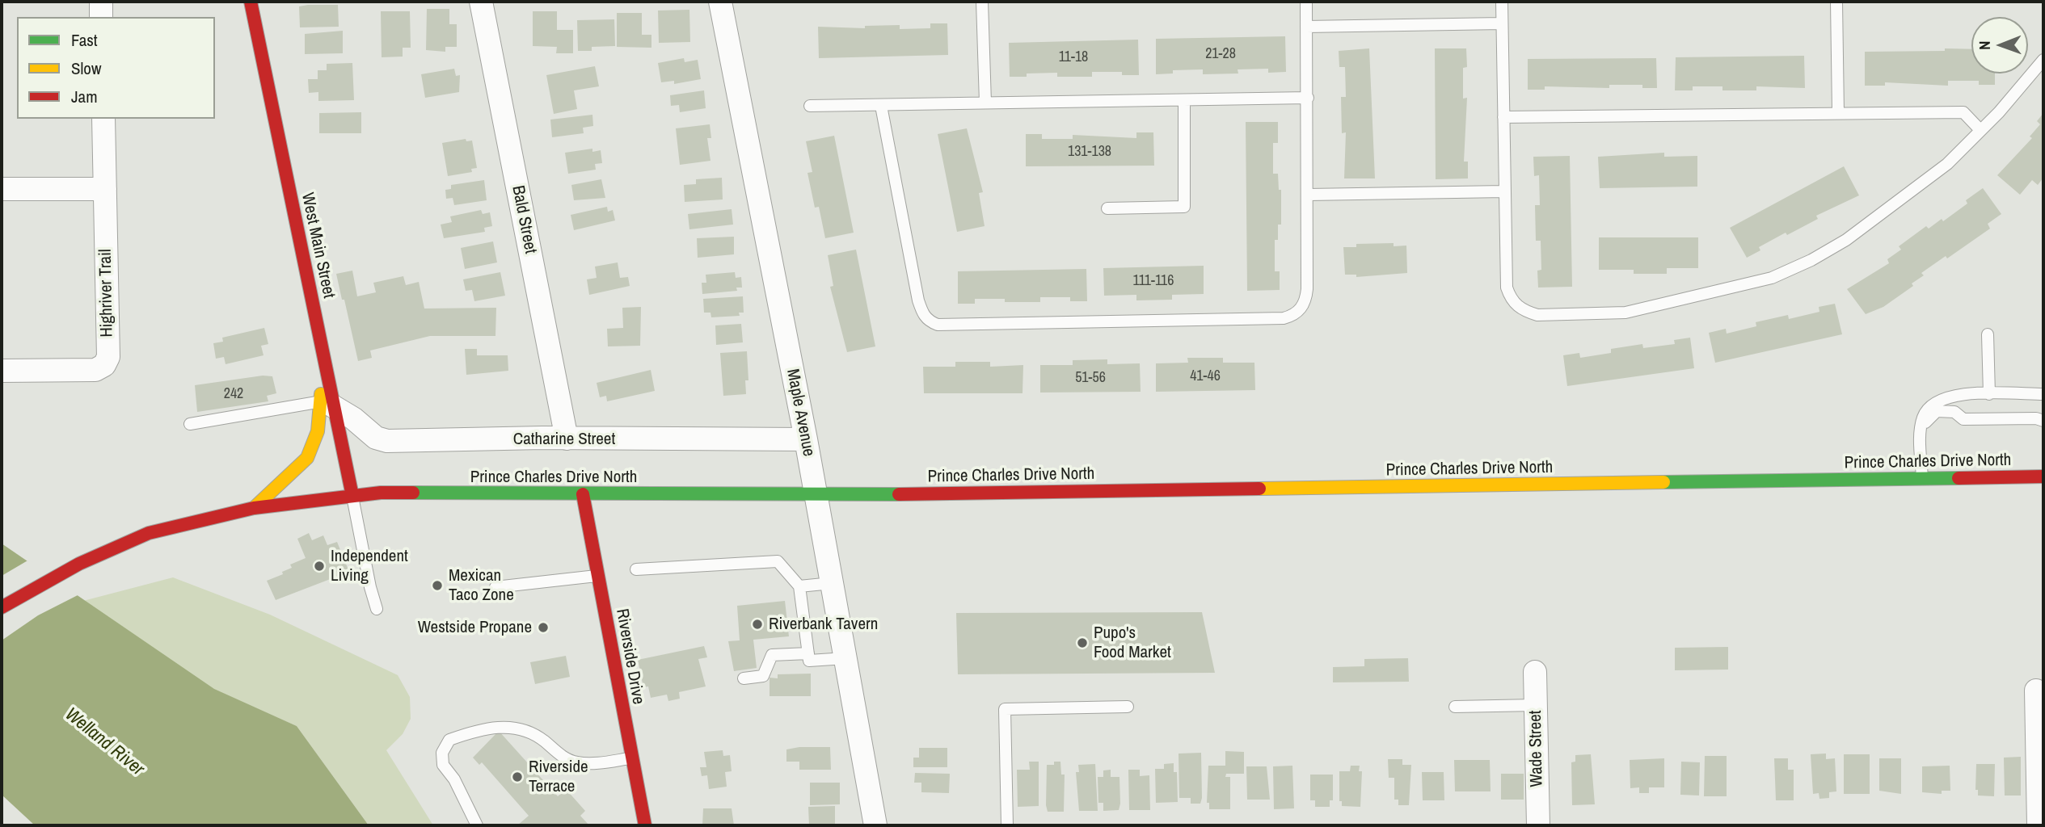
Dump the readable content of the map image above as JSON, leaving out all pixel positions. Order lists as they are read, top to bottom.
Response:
{
  "streets": {
    "main road": ["West Main Street", "Prince Charles Drive North", "Riverside Drive"],
    "street": [
      "Bald Street",
      "Highriver Trail",
      "Maple Avenue",
      "Catharine Street",
      "Wade Street"
    ]
  },
  "crossings": [
    ["Bald Street", "Catharine Street"],
    ["West Main Street", "Catharine Street"],
    ["West Main Street", "Prince Charles Drive North"],
    ["Maple Avenue", "Catharine Street"],
    ["Maple Avenue", "Prince Charles Drive North"],
    ["Prince Charles Drive North", "Riverside Drive"]
  ],
  "water": ["Welland River"],
  "places": [
    "Independent Living",
    "Mexican Taco Zone",
    "Riverbank Tavern",
    "Westside Propane",
    "Pupo's Food Market",
    "Riverside Terrace"
  ],
  "house_numbers": [
    "21-28",
    "11-18",
    "131-138",
    "111-116",
    "41-46",
    "51-56",
    "242"
  ],
  "legend": ["Fast", "Slow", "Jam"],
  "north": "left"
}
